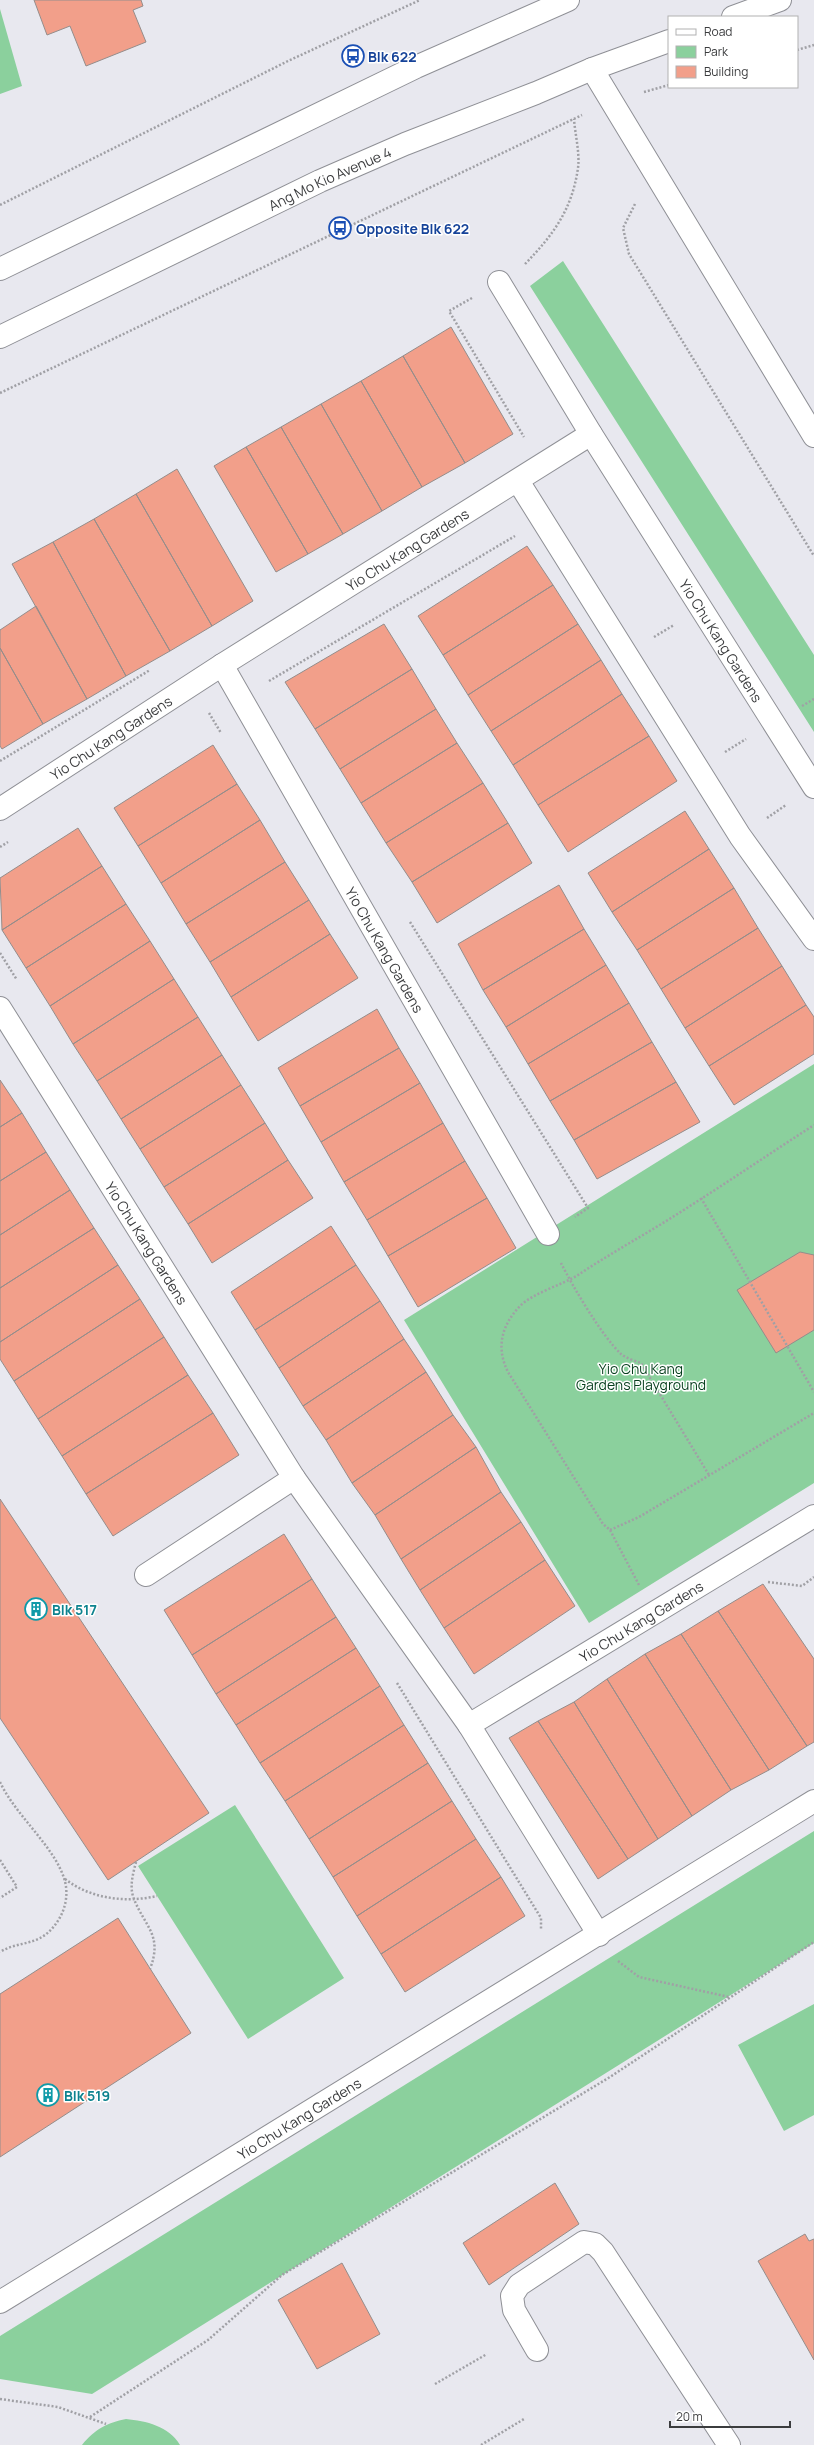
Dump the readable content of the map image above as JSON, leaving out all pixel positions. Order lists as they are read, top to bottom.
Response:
{
  "streets": {
    "street": ["Ang Mo Kio Avenue 4", "Yio Chu Kang Gardens"]
  },
  "parks": ["Yio Chu Kang Gardens Playground"],
  "places": {
    "bus stop": ["Blk 622", "Opposite Blk 622"],
    "building": ["Blk 517", "Blk 519"]
  },
  "legend": ["Road", "Park", "Building"],
  "scale_bar": "20 m"
}
